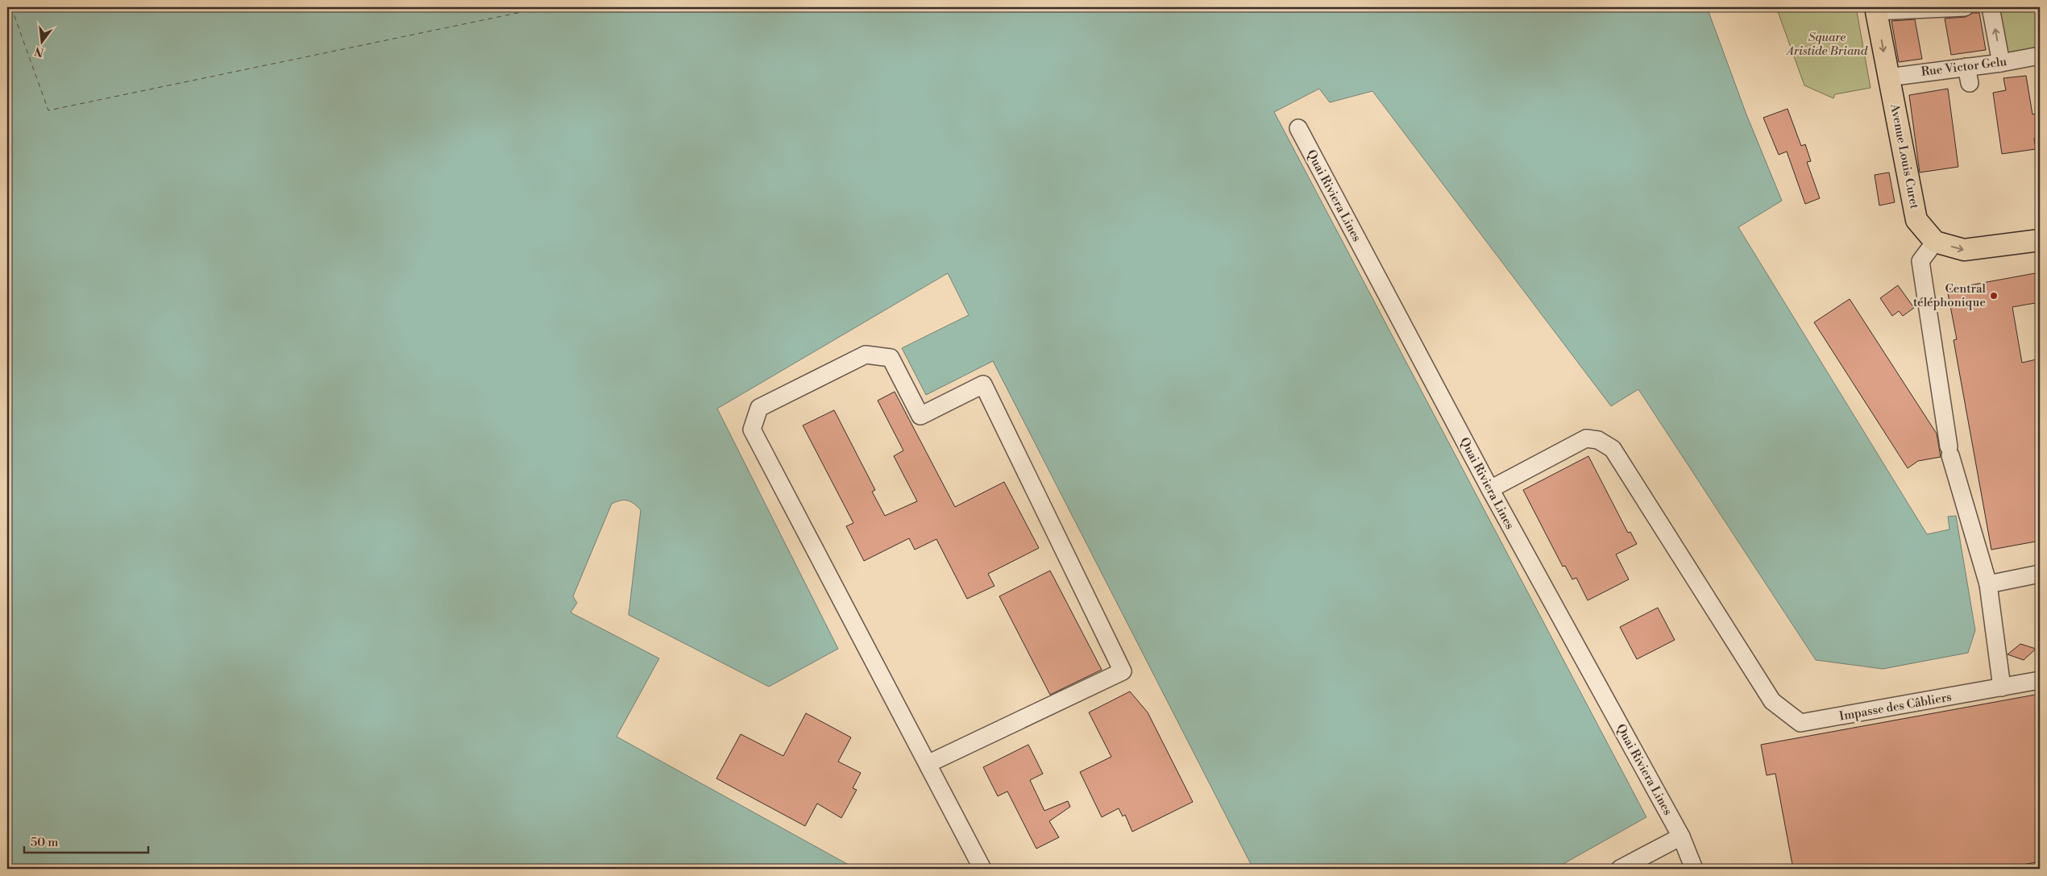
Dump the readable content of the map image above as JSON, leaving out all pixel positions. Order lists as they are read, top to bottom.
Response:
{
  "streets": {
    "main road": ["Avenue Louis Curet"],
    "street": ["Rue Victor Gelu", "Quai Riviera Lines", "Impasse des Câbliers"]
  },
  "crossings": [
    ["Rue Victor Gelu", "Avenue Louis Curet"],
    ["Quai Riviera Lines", "Impasse des Câbliers"]
  ],
  "parks": ["Square Aristide Briand"],
  "places": ["Central téléphonique"],
  "scale_bar": "50 m",
  "north": "bottom"
}
